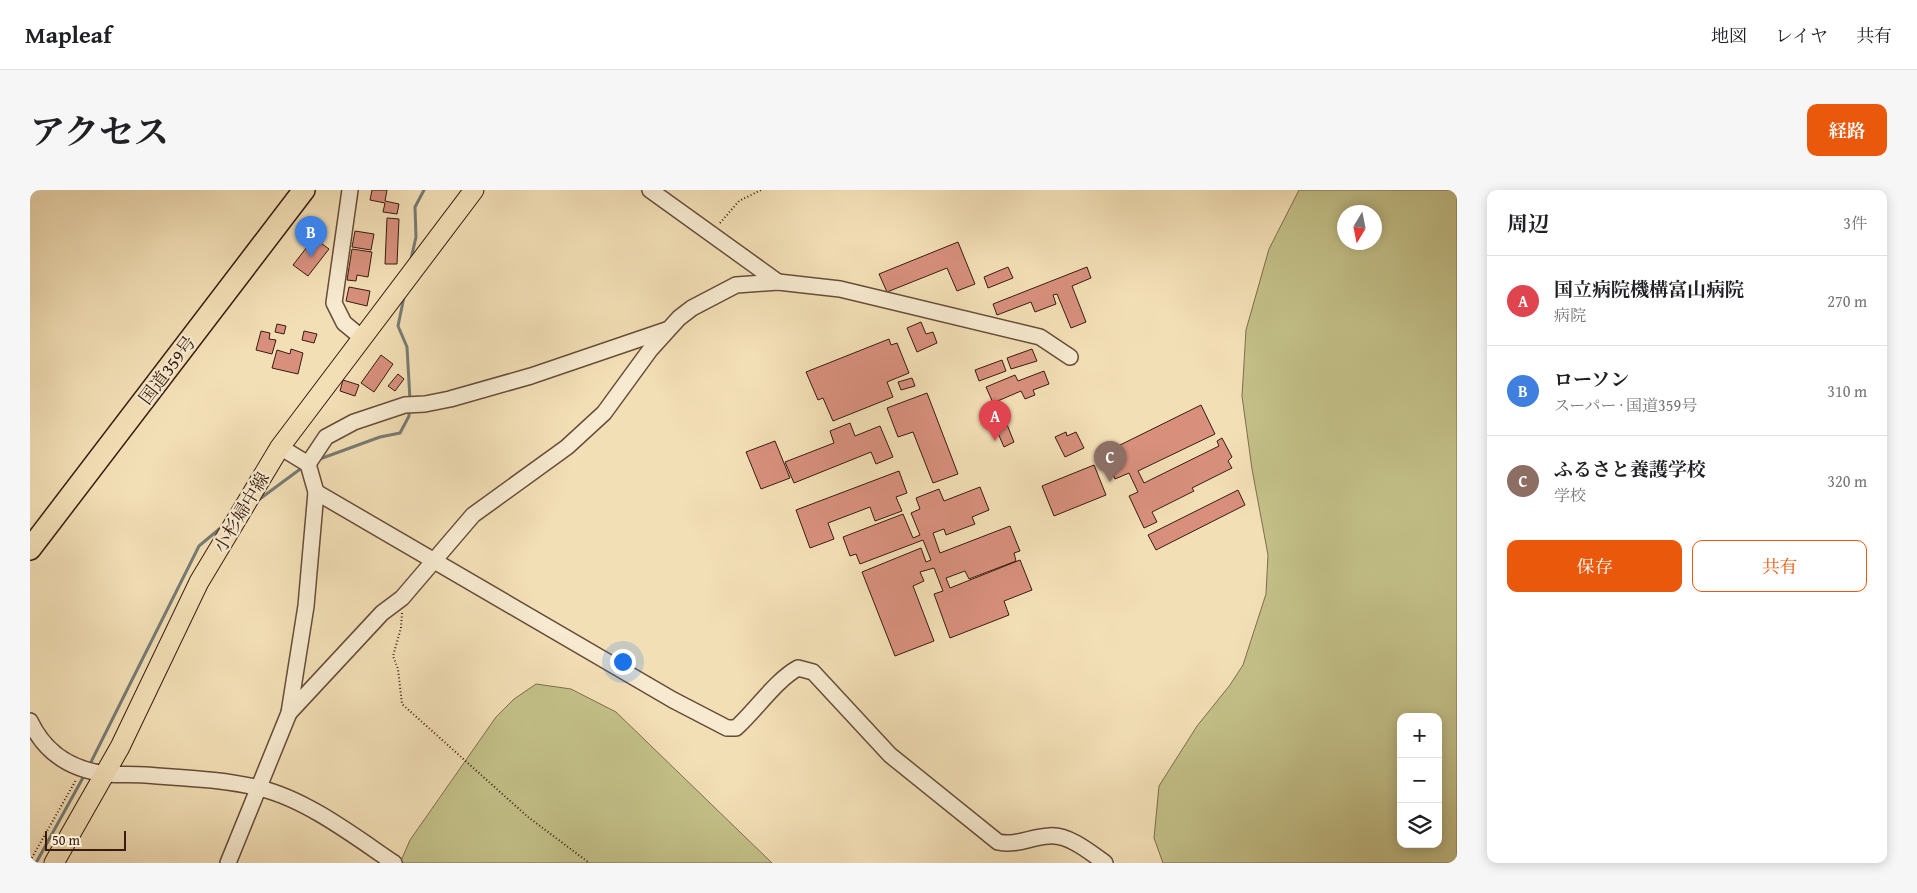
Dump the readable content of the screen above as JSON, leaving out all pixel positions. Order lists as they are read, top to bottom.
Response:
{
  "streets": {
    "highway": ["国道359号"],
    "main road": ["小杉婦中線"]
  },
  "scale_bar": "50 m",
  "north": "bottom",
  "page": {
    "header": "Mapleaf",
    "nav": ["地図", "レイヤ", "共有"],
    "title": "アクセス",
    "buttons": [
      "経路",
      ["保存", "共有"]
    ],
    "heading": ["周辺", "3件"],
    "pins": ["B", "A", "C"],
    "list": [
      {
        "mark": "A",
        "name": "国立病院機構富山病院",
        "note": "病院",
        "value": "270 m"
      },
      {
        "mark": "B",
        "name": "ローソン",
        "note": "スーパー · 国道359号",
        "value": "310 m"
      },
      {
        "mark": "C",
        "name": "ふるさと養護学校",
        "note": "学校",
        "value": "320 m"
      }
    ],
    "map_buttons": ["+", "−"],
    "scale": "50 m"
  }
}
